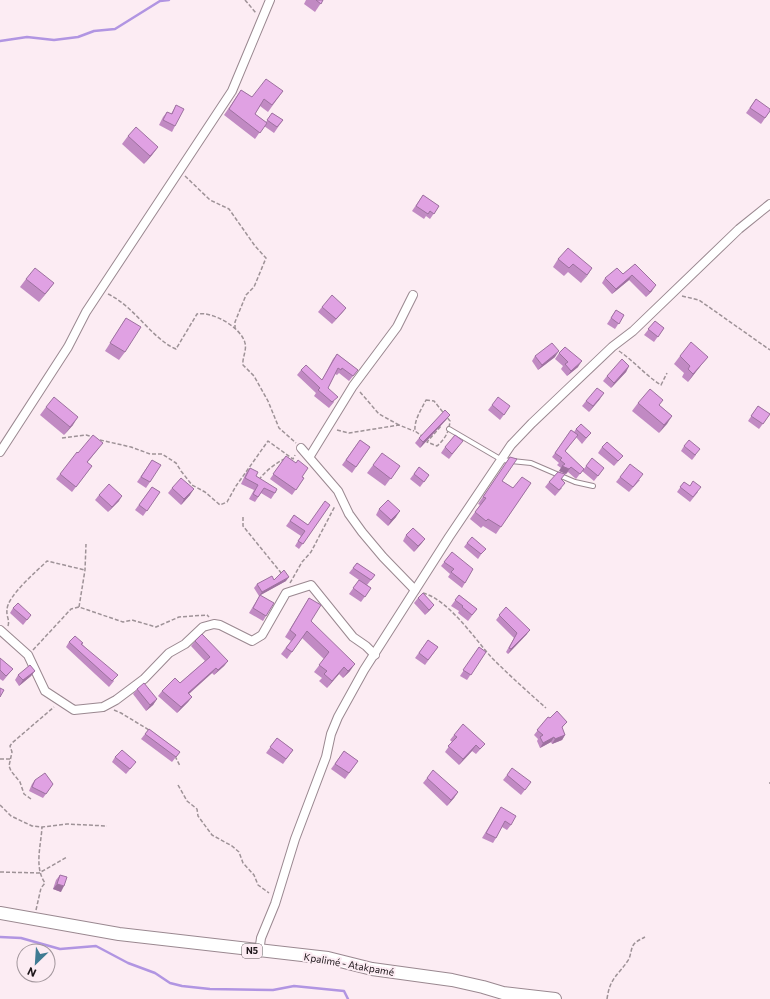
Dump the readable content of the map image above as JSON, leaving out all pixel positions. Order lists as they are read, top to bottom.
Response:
{
  "streets": {
    "main road": ["N5", "Kpalimé - Atakpamé"]
  },
  "north": "bottom left"
}
